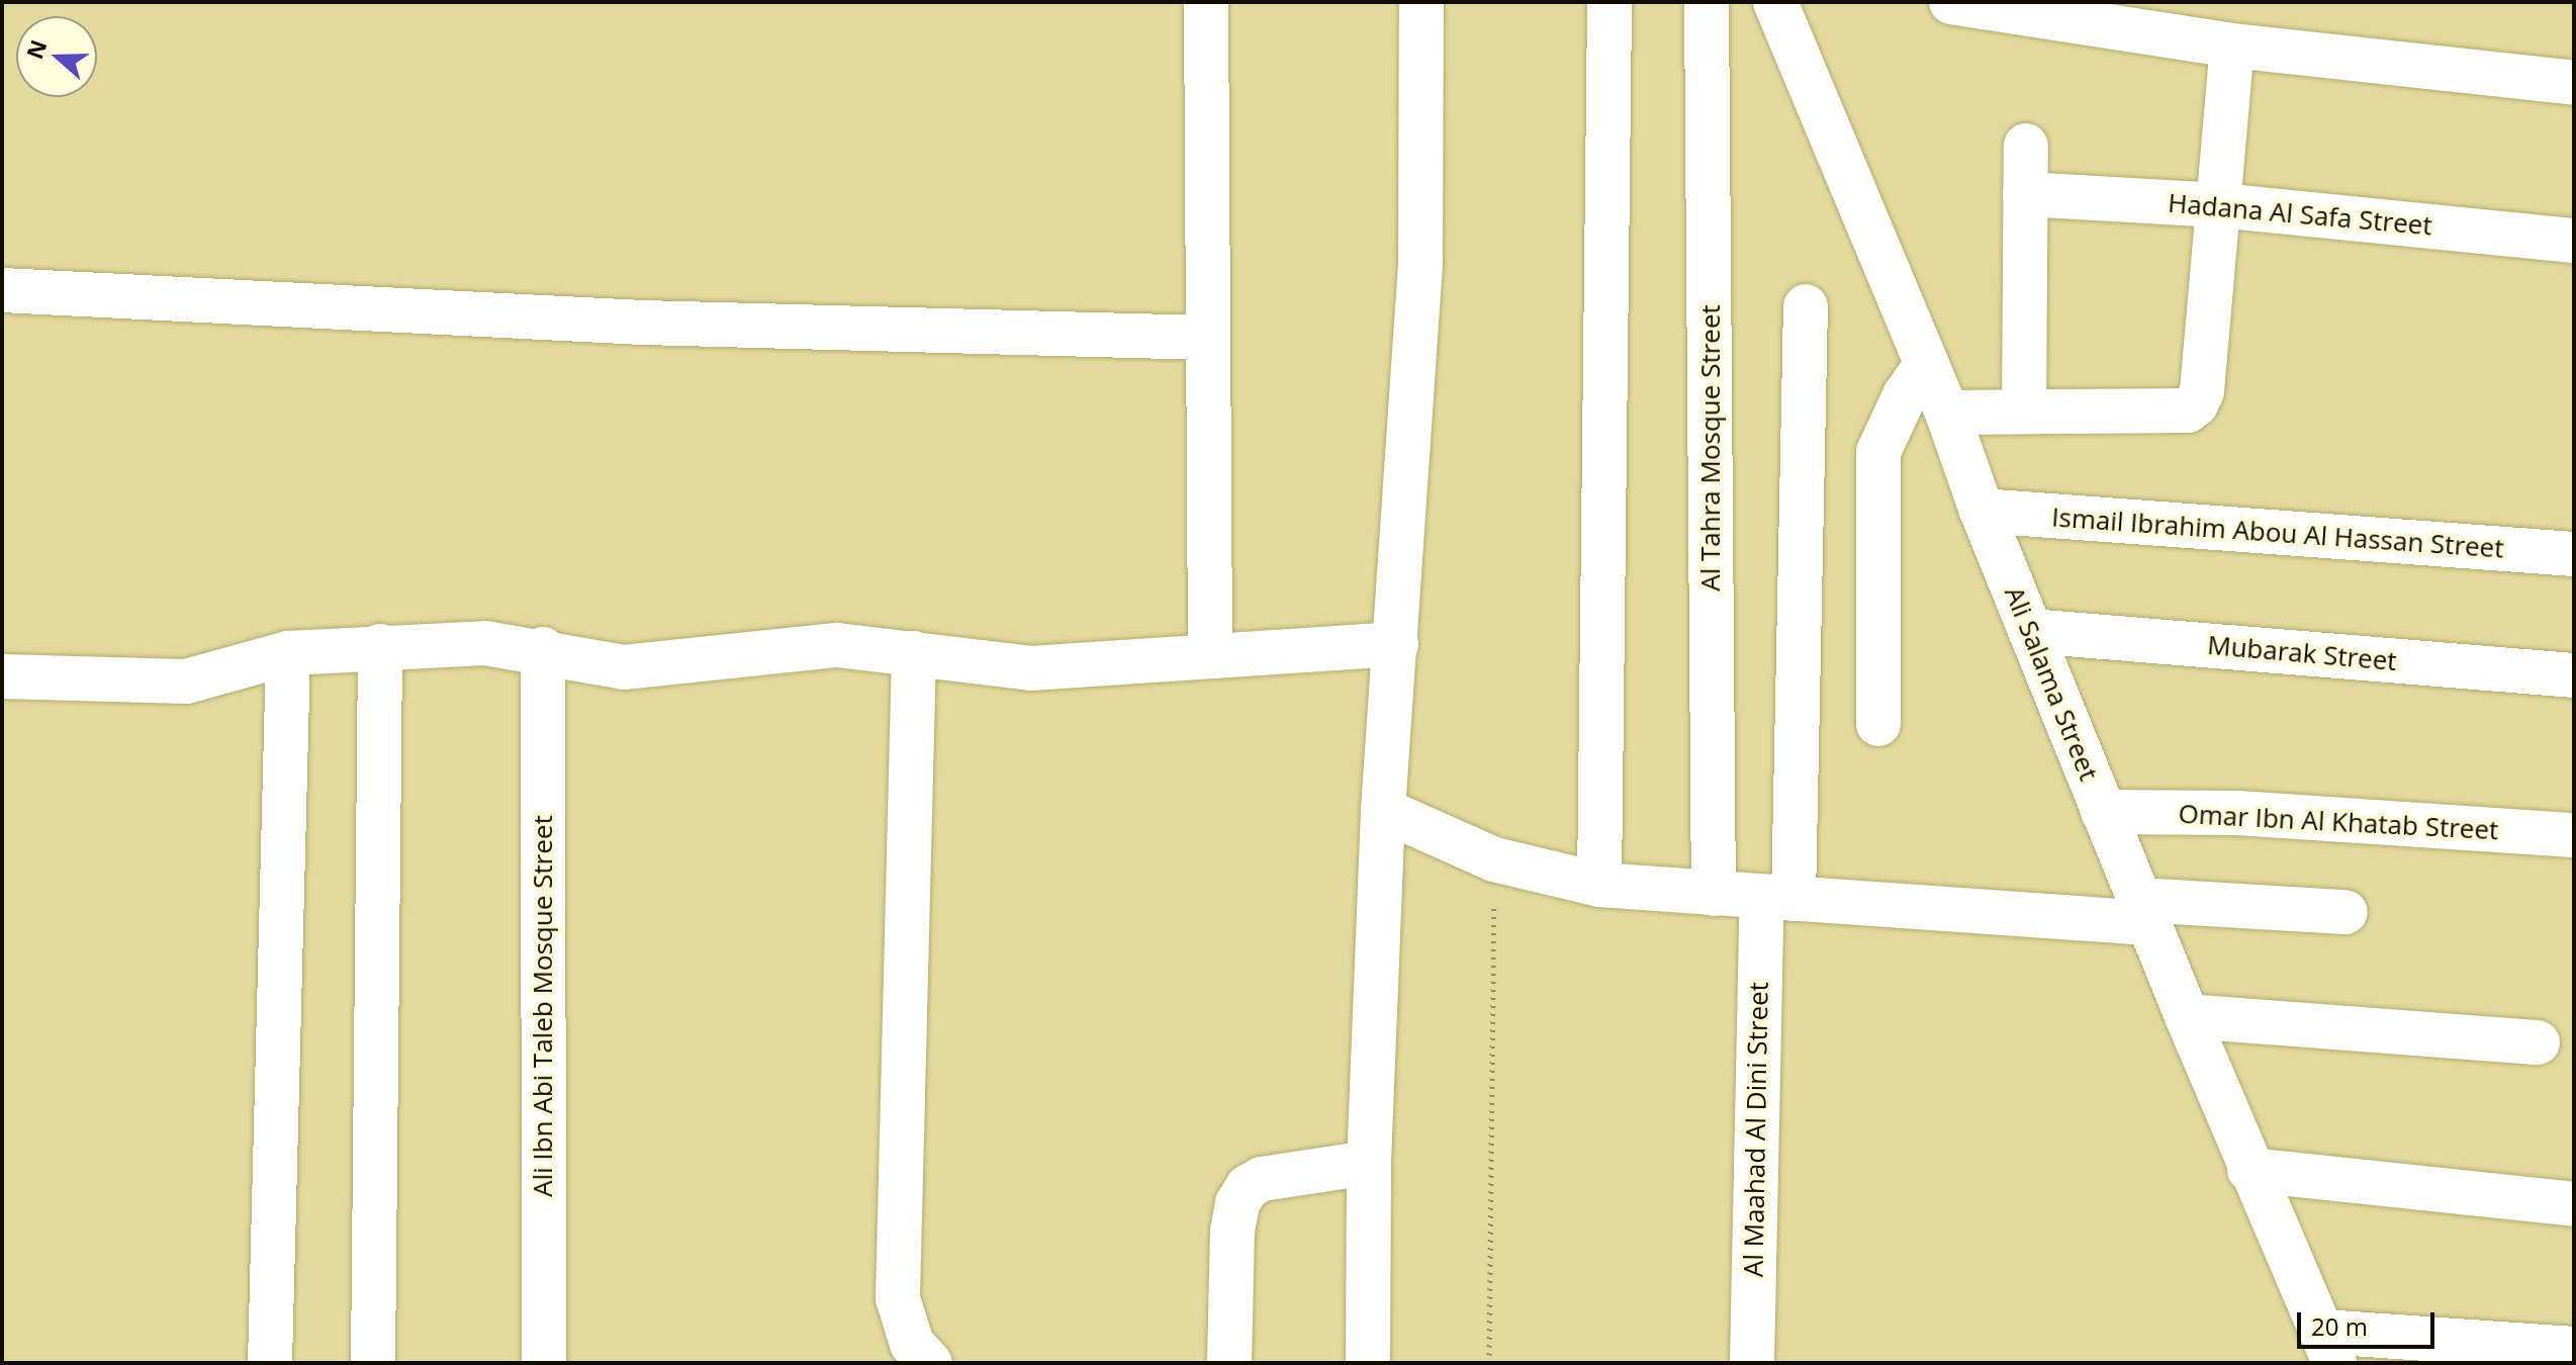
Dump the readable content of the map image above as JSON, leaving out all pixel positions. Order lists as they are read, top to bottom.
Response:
{
  "streets": {
    "street": [
      "Hadana Al Safa Street",
      "Al Tahra Mosque Street",
      "Ismail Ibrahim Abou Al Hassan Street",
      "Mubarak Street",
      "Ali Salama Street",
      "Omar Ibn Al Khatab Street",
      "Ali Ibn Abi Taleb Mosque Street",
      "Al Maahad Al Dini Street"
    ]
  },
  "crossings": [
    ["Ismail Ibrahim Abou Al Hassan Street", "Ali Salama Street"],
    ["Mubarak Street", "Ali Salama Street"],
    ["Ali Salama Street", "Omar Ibn Al Khatab Street"]
  ],
  "scale_bar": "20 m",
  "north": "left"
}
